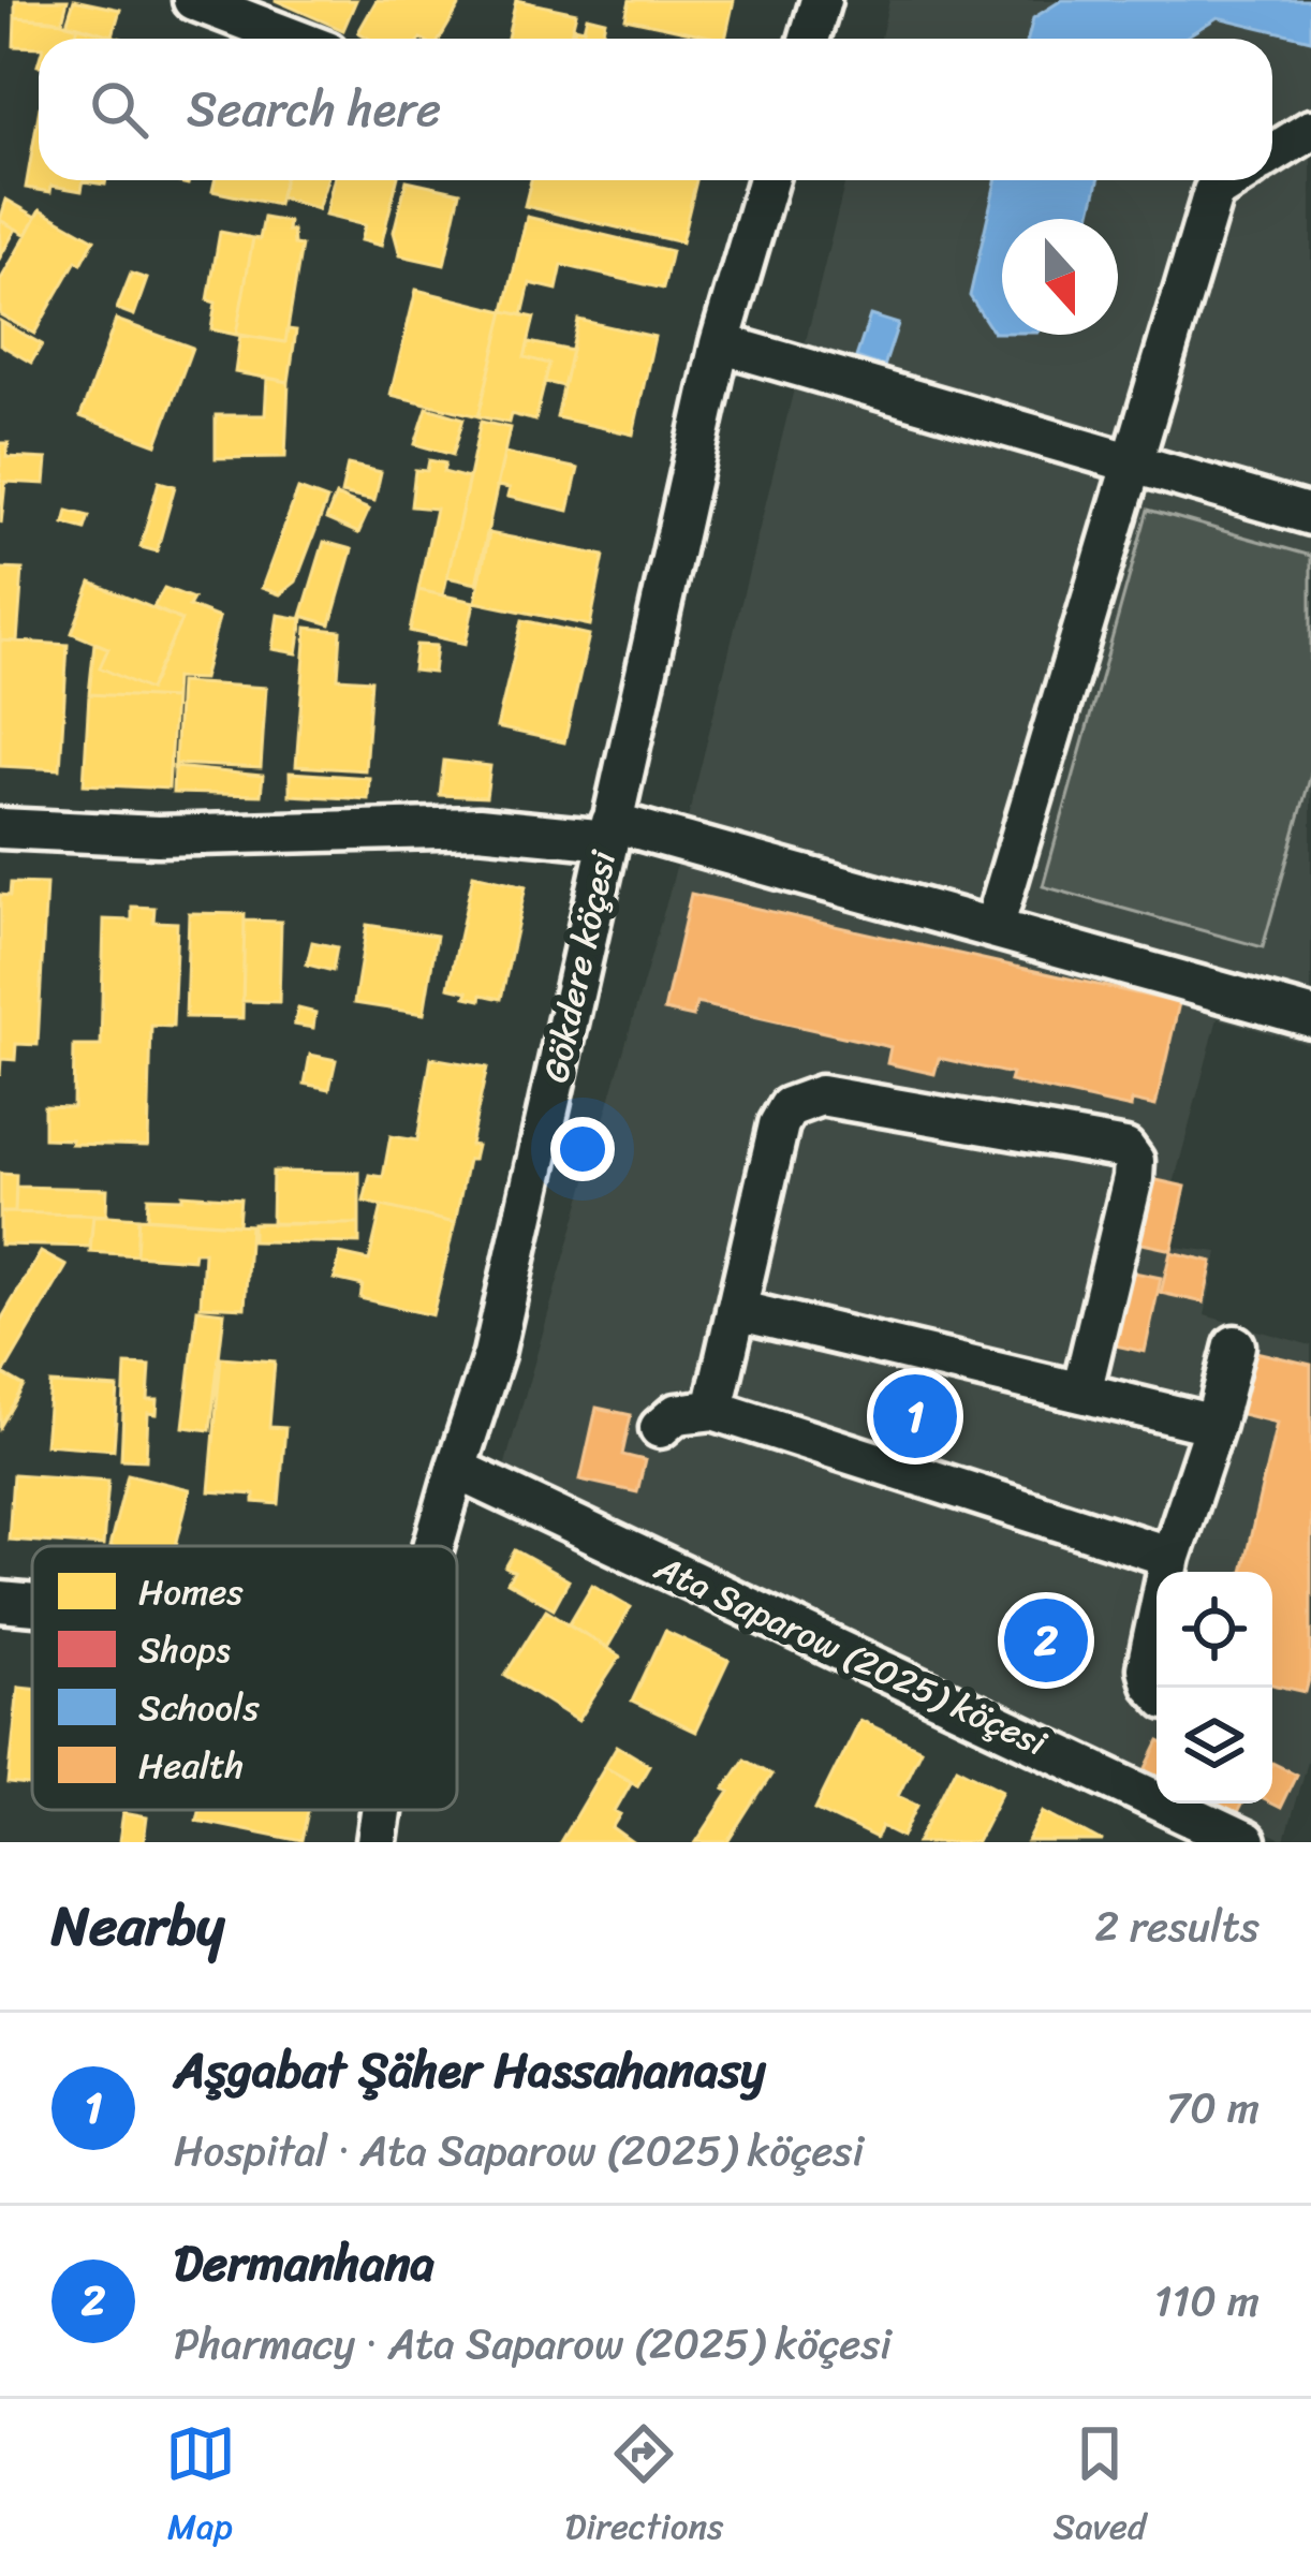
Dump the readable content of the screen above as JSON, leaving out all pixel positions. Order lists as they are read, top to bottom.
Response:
{
  "streets": {
    "street": ["Gökdere köçesi", "Ata Saparow (2025) köçesi"]
  },
  "crossings": [
    ["Gökdere köçesi", "Ata Saparow (2025) köçesi"]
  ],
  "legend": [
    "Homes",
    "Shops",
    "Schools",
    "Health"
  ],
  "north": "bottom",
  "page": {
    "search": "Search here",
    "pins": ["1", "2"],
    "heading": ["Nearby", "2 results"],
    "list": [
      {
        "mark": "1",
        "name": "Aşgabat Şäher Hassahanasy",
        "note": "Hospital · Ata Saparow (2025) köçesi",
        "value": "70 m"
      },
      {
        "mark": "2",
        "name": "Dermanhana",
        "note": "Pharmacy · Ata Saparow (2025) köçesi",
        "value": "110 m"
      }
    ],
    "nav": ["Map", "Directions", "Saved"]
  }
}
